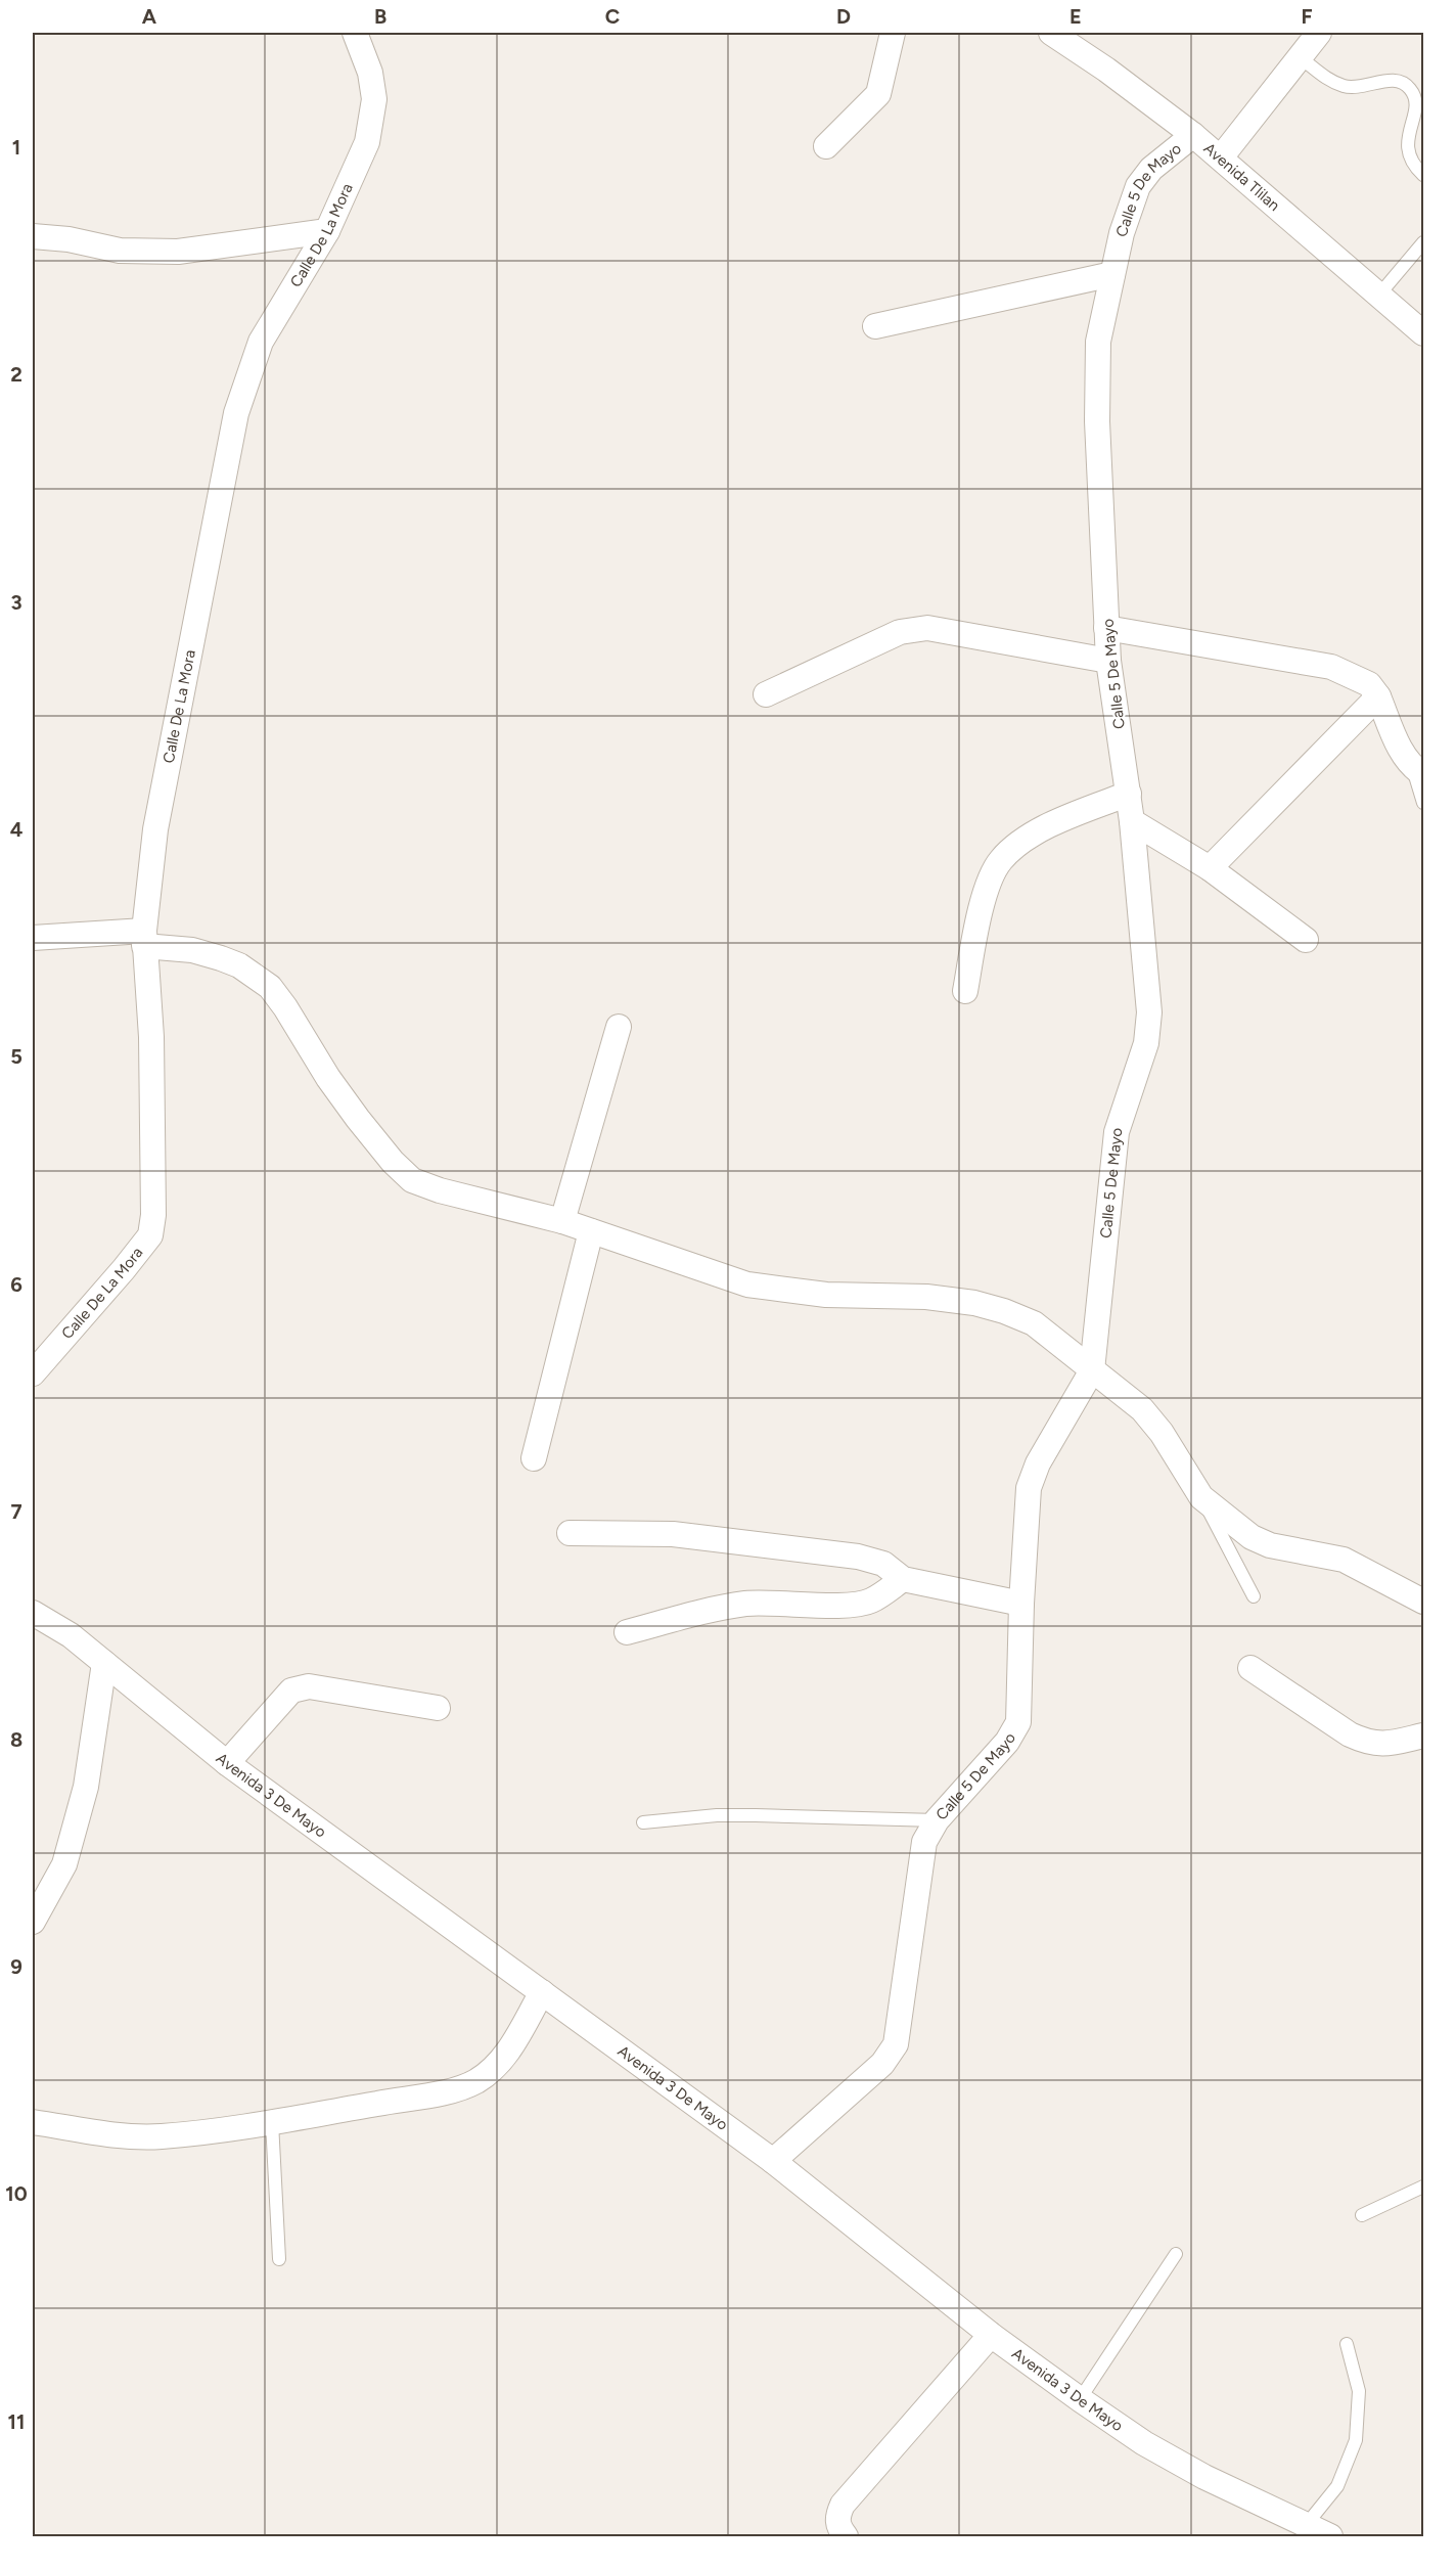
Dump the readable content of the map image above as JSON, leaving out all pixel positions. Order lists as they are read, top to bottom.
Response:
{
  "streets": {
    "street": [
      "Avenida Tlilan",
      "Calle 5 De Mayo",
      "Calle De La Mora",
      "Avenida 3 De Mayo"
    ]
  },
  "crossings": [
    ["Avenida Tlilan", "Calle 5 De Mayo"],
    ["Calle 5 De Mayo", "Avenida 3 De Mayo"]
  ],
  "grid": {
    "columns": [
      "A",
      "B",
      "C",
      "D",
      "E",
      "F"
    ],
    "rows": [
      "1",
      "2",
      "3",
      "4",
      "5",
      "6",
      "7",
      "8",
      "9",
      "10",
      "11"
    ]
  }
}
